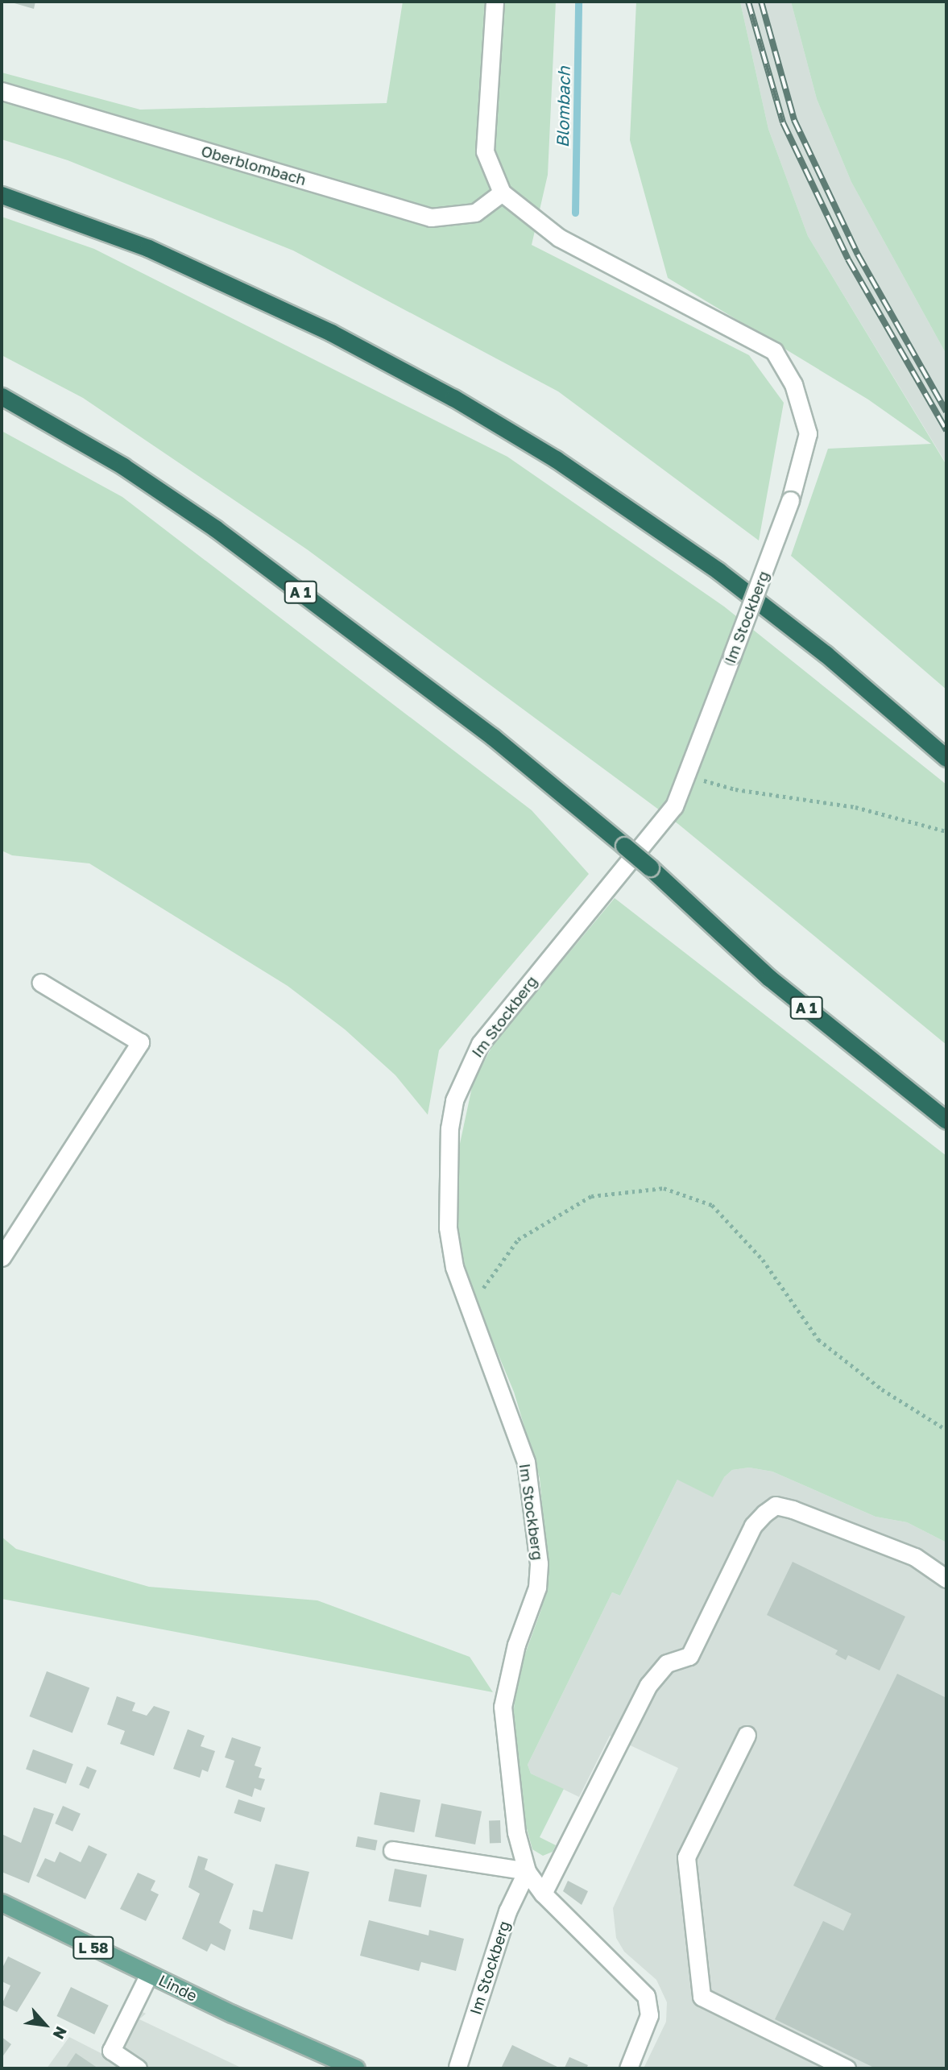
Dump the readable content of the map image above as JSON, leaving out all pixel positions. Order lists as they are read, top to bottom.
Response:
{
  "streets": {
    "highway": ["A 1"],
    "main road": ["L 58", "Linde"],
    "street": ["Oberblombach", "Im Stockberg"]
  },
  "crossings": [
    ["Oberblombach", "Im Stockberg"]
  ],
  "water": ["Blombach"],
  "north": "bottom right"
}
